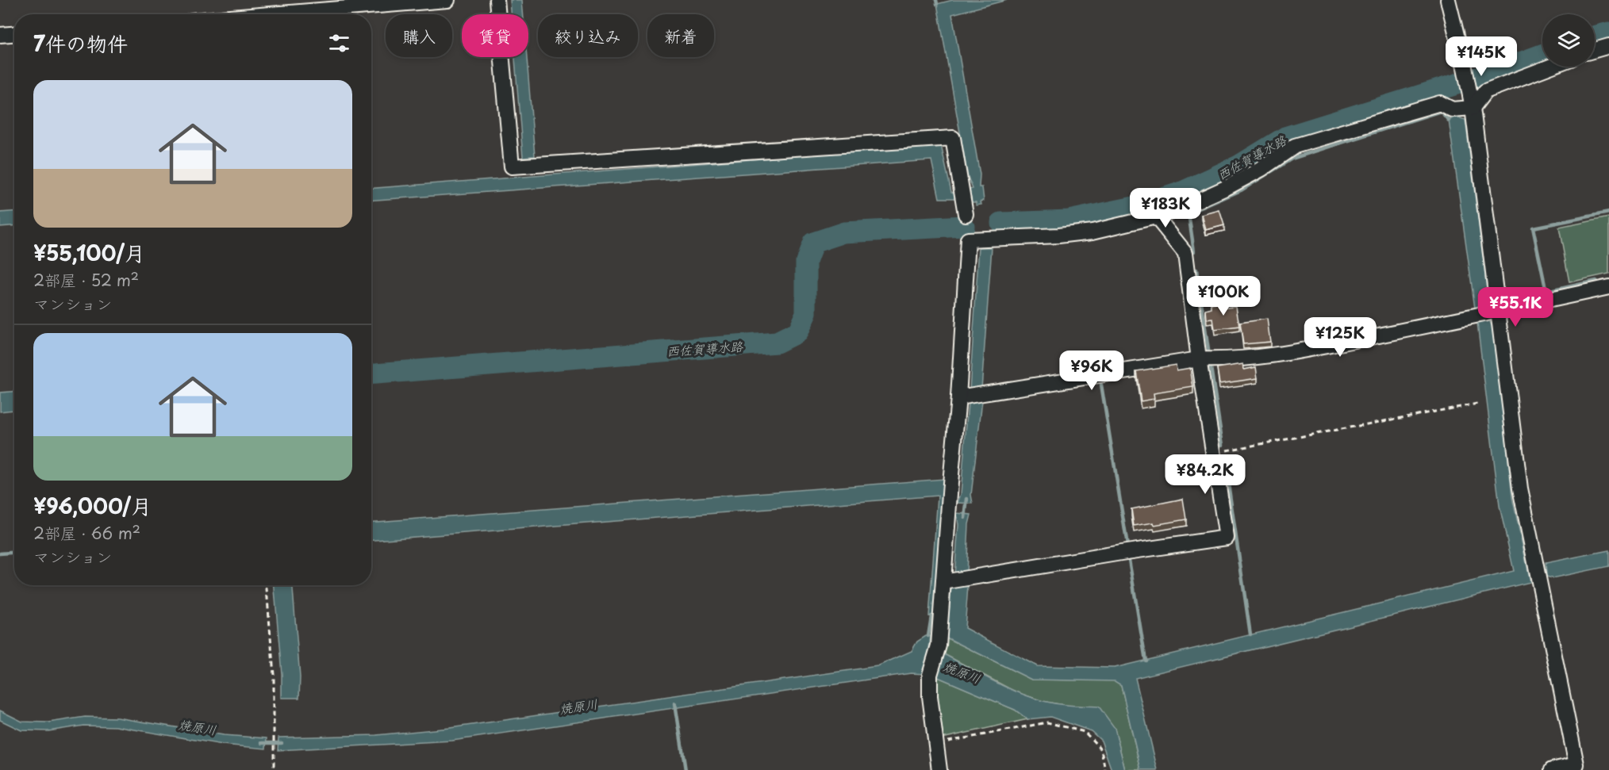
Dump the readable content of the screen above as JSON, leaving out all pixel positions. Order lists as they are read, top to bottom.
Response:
{
  "water": ["西佐賀導水路", "焼原川"],
  "page": {
    "chip": [
      "購入",
      "賃貸",
      "絞り込み",
      "新着"
    ],
    "heading": "7件の物件",
    "price": [
      "¥145K",
      "¥183K",
      "¥100K",
      "¥55.1K",
      "¥125K",
      "¥96K",
      "¥84.2K"
    ],
    "list": [
      {
        "name": "¥55,100/月",
        "note": "2部屋 · 52 m² · マンション"
      },
      {
        "name": "¥96,000/月",
        "note": "2部屋 · 66 m² · マンション"
      }
    ]
  }
}
